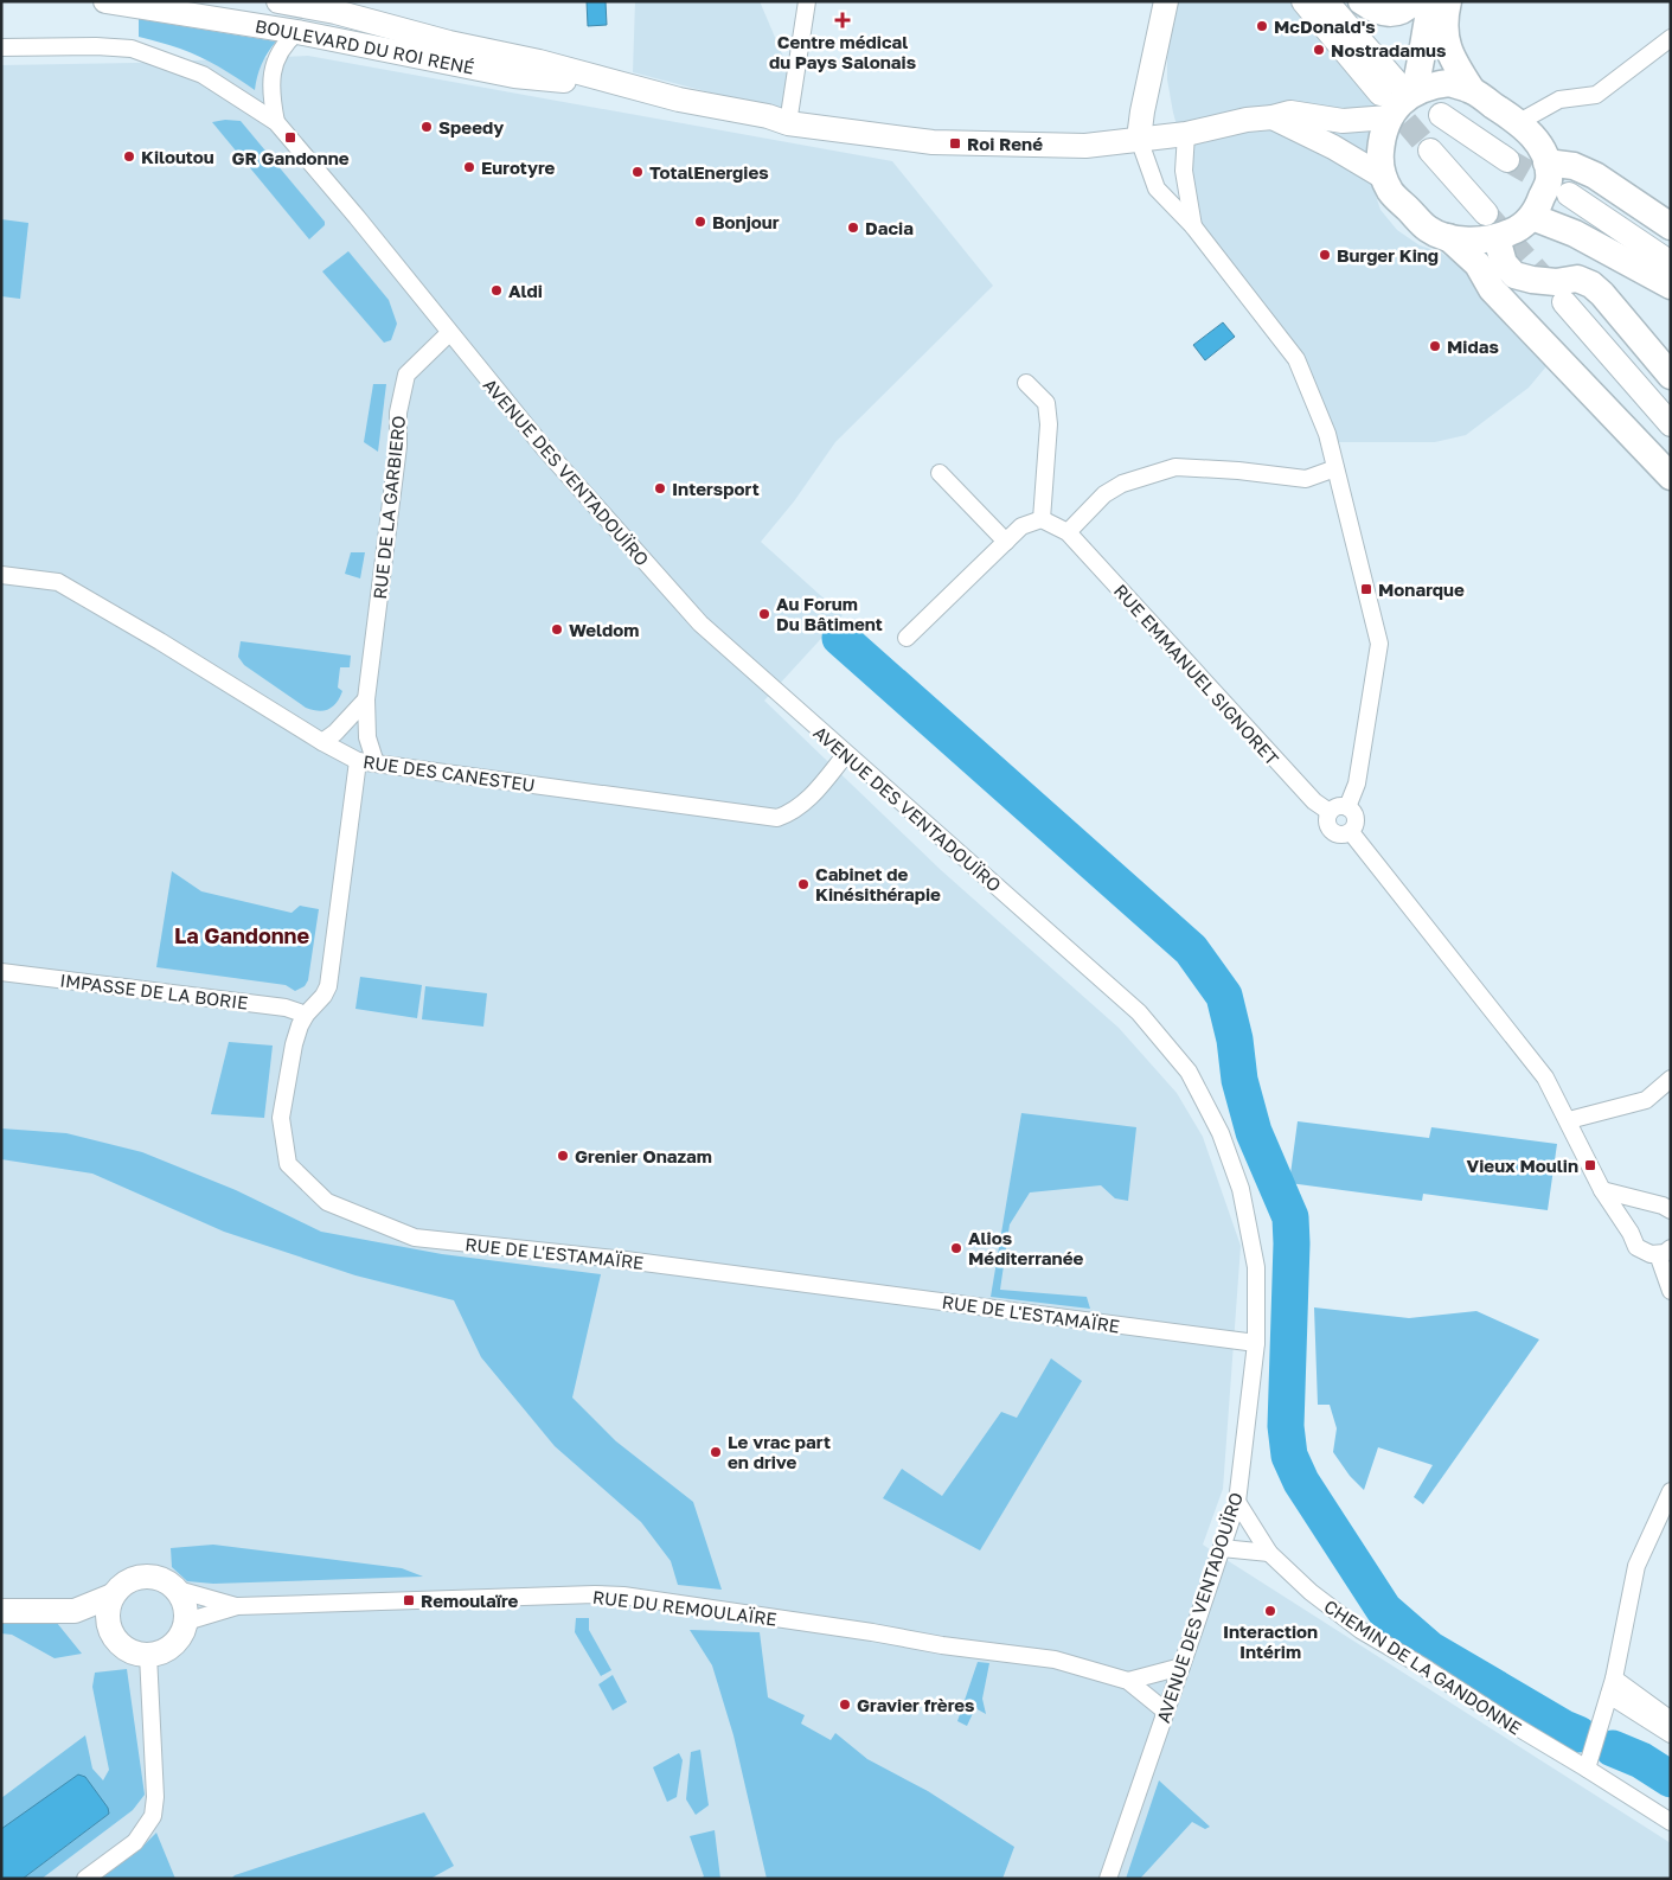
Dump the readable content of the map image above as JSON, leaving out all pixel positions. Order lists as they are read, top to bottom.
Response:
{
  "streets": {
    "main road": ["BOULEVARD DU ROI RENÉ", "RUE DU REMOULAÏRE"],
    "street": [
      "AVENUE DES VENTADOUÏRO",
      "RUE DE LA GARBIERO",
      "RUE EMMANUEL SIGNORET",
      "RUE DES CANESTEU",
      "IMPASSE DE LA BORIE",
      "RUE DE L'ESTAMAÏRE",
      "CHEMIN DE LA GANDONNE"
    ]
  },
  "crossings": [
    ["AVENUE DES VENTADOUÏRO", "RUE DE LA GARBIERO"],
    ["AVENUE DES VENTADOUÏRO", "RUE DES CANESTEU"],
    ["AVENUE DES VENTADOUÏRO", "RUE DE L'ESTAMAÏRE"],
    ["AVENUE DES VENTADOUÏRO", "RUE DU REMOULAÏRE"],
    ["AVENUE DES VENTADOUÏRO", "CHEMIN DE LA GANDONNE"],
    ["RUE DE LA GARBIERO", "RUE DES CANESTEU"],
    ["RUE DES CANESTEU", "RUE DE L'ESTAMAÏRE"],
    ["IMPASSE DE LA BORIE", "RUE DE L'ESTAMAÏRE"]
  ],
  "districts": ["La Gandonne"],
  "places": {
    "health": ["Centre médical du Pays Salonais"],
    "other": [
      "McDonald's",
      "Nostradamus",
      "Speedy",
      "Kiloutou",
      "Eurotyre",
      "TotalEnergies",
      "Bonjour",
      "Dacia",
      "Burger King",
      "Aldi",
      "Midas",
      "Intersport",
      "Au Forum Du Bâtiment",
      "Weldom",
      "Cabinet de Kinésithérapie",
      "Grenier Onazam",
      "Alios Méditerranée",
      "Le vrac part en drive",
      "Interaction Intérim",
      "Gravier frères"
    ],
    "transit": [
      "GR Gandonne",
      "Roi René",
      "Monarque",
      "Vieux Moulin",
      "Remoulaïre"
    ]
  }
}
